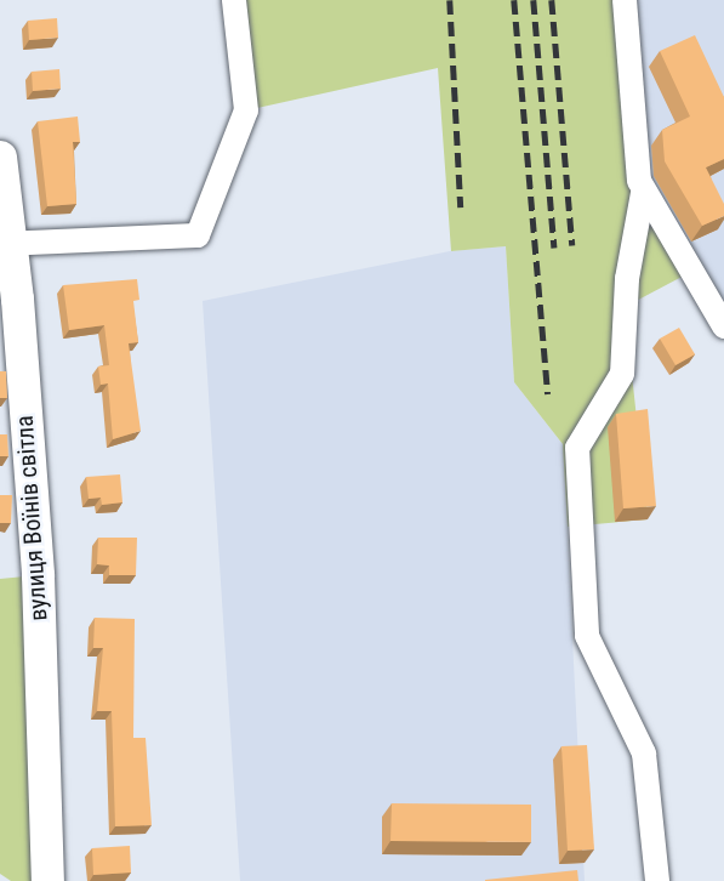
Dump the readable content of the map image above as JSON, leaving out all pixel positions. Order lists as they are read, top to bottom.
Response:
{
  "streets": {
    "street": ["вулиця Воїнів світла"]
  }
}
